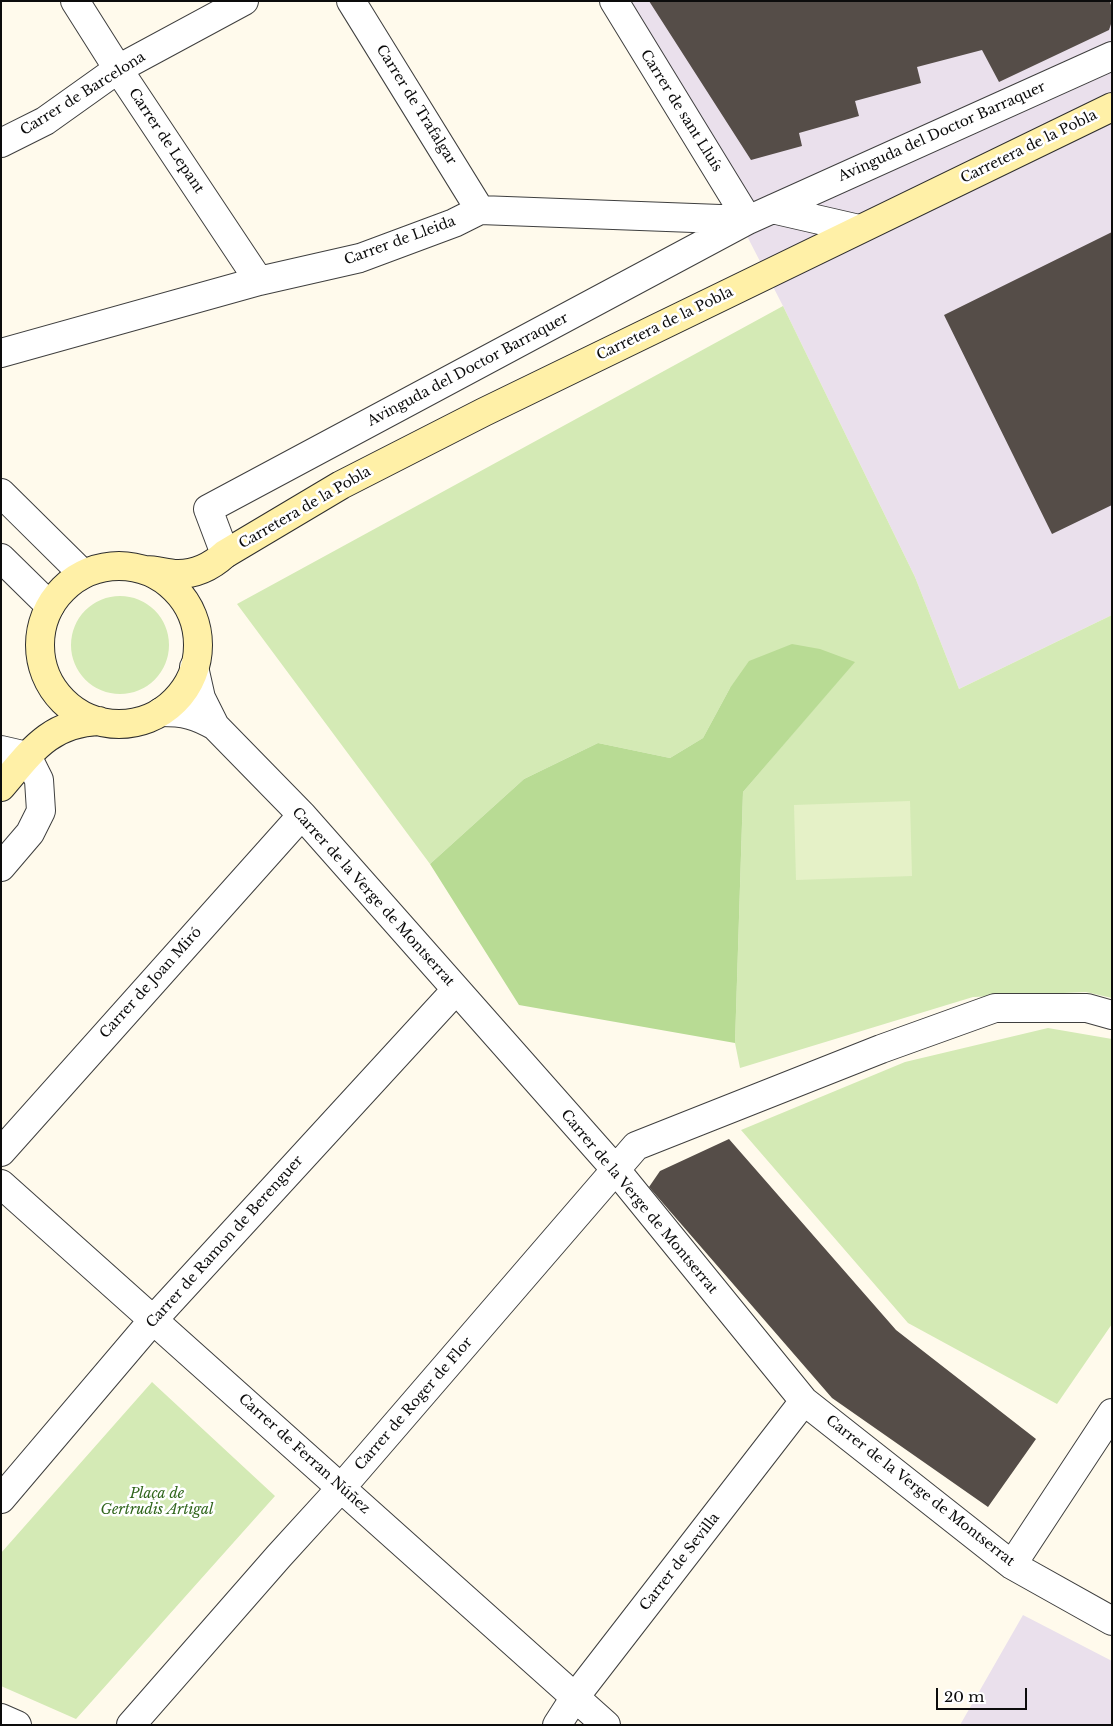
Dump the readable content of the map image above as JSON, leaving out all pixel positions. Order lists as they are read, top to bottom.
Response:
{
  "streets": {
    "street": [
      "Carrer de Barcelona",
      "Carrer de Trafalgar",
      "Carrer de sant Lluís",
      "Avinguda del Doctor Barraquer",
      "Carrer de Lepant",
      "Carretera de la Pobla",
      "Carrer de Lleida",
      "Carrer de la Verge de Montserrat",
      "Carrer de Joan Miró",
      "Carrer de Ramon de Berenguer",
      "Carrer de Roger de Flor",
      "Carrer de Ferran Núñez",
      "Carrer de Sevilla"
    ]
  },
  "crossings": [
    ["Carrer de Barcelona", "Carrer de Lepant"],
    ["Carrer de Trafalgar", "Carrer de Lleida"],
    ["Carrer de sant Lluís", "Avinguda del Doctor Barraquer"],
    ["Carrer de sant Lluís", "Carrer de Lleida"],
    ["Avinguda del Doctor Barraquer", "Carretera de la Pobla"],
    ["Avinguda del Doctor Barraquer", "Carrer de Lleida"],
    ["Carrer de Lepant", "Carrer de Lleida"],
    ["Carretera de la Pobla", "Carrer de la Verge de Montserrat"],
    ["Carrer de la Verge de Montserrat", "Carrer de Joan Miró"],
    ["Carrer de la Verge de Montserrat", "Carrer de Ramon de Berenguer"],
    ["Carrer de la Verge de Montserrat", "Carrer de Roger de Flor"],
    ["Carrer de la Verge de Montserrat", "Carrer de Sevilla"],
    ["Carrer de Ramon de Berenguer", "Carrer de Ferran Núñez"],
    ["Carrer de Roger de Flor", "Carrer de Ferran Núñez"],
    ["Carrer de Ferran Núñez", "Carrer de Sevilla"]
  ],
  "parks": ["Plaça de Gertrudis Artigal"],
  "scale_bar": "20 m"
}
